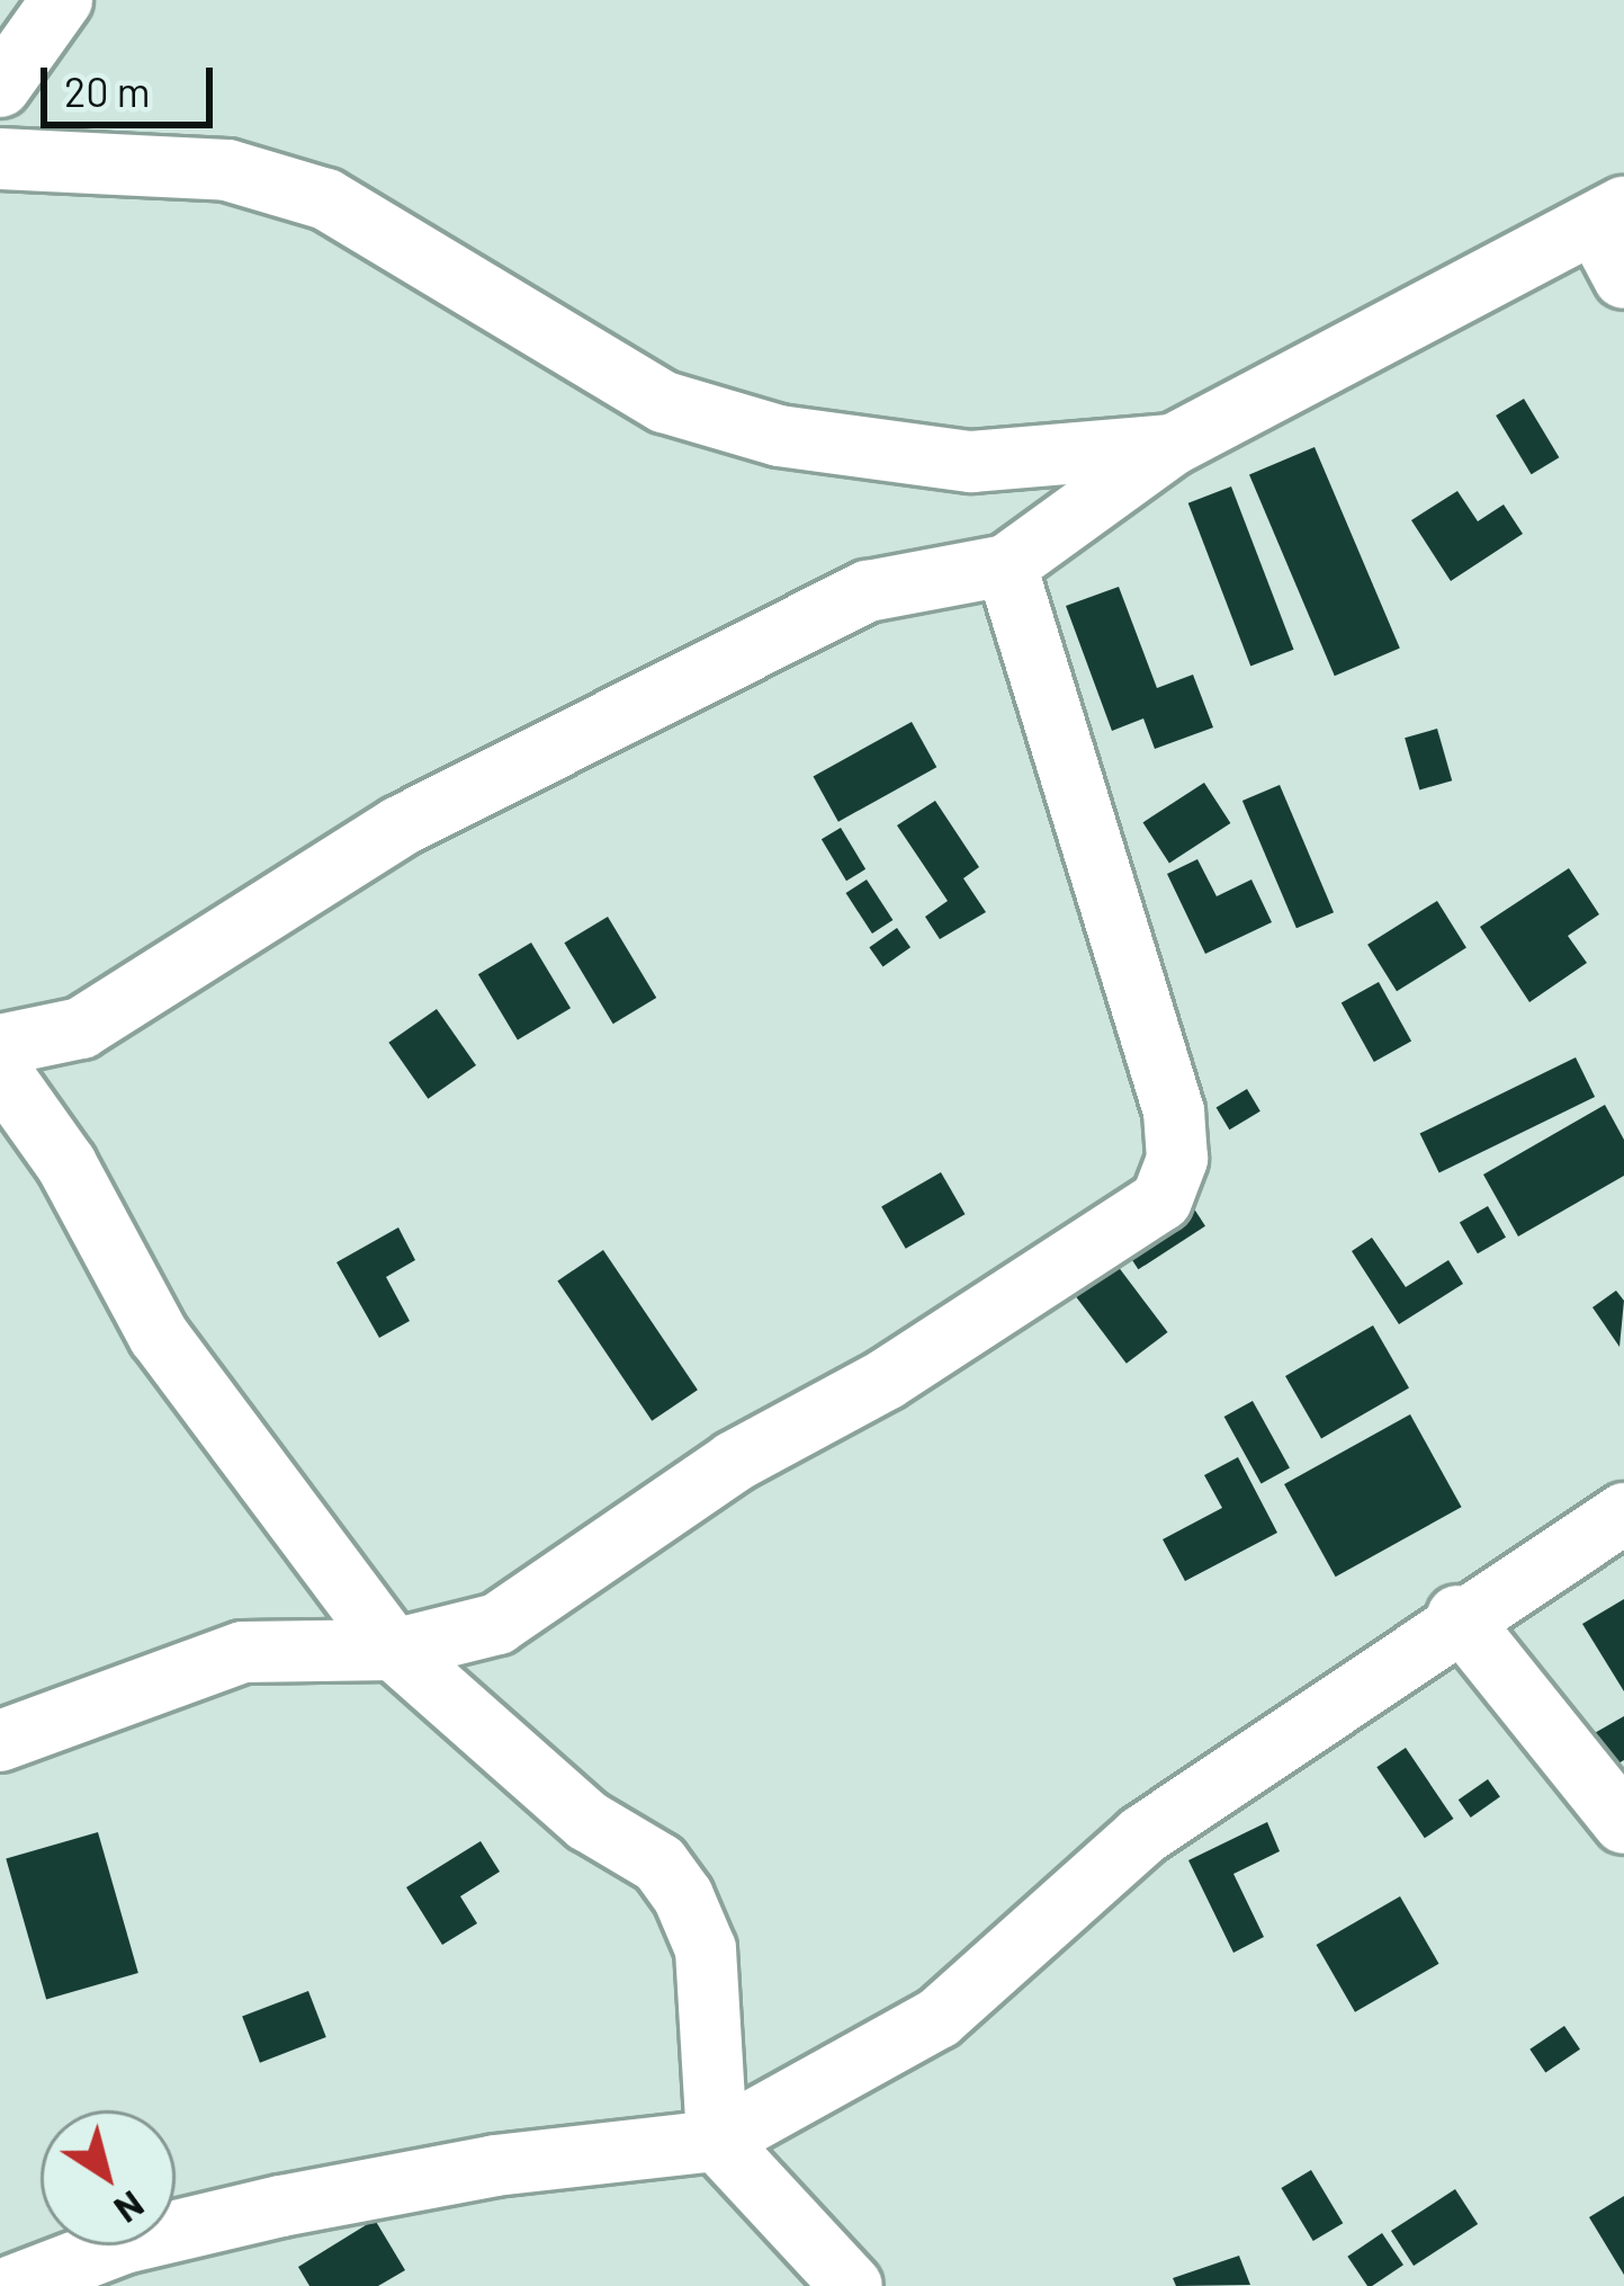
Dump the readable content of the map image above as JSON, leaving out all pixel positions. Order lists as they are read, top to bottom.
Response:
{
  "scale_bar": "20 m",
  "north": "bottom right"
}
